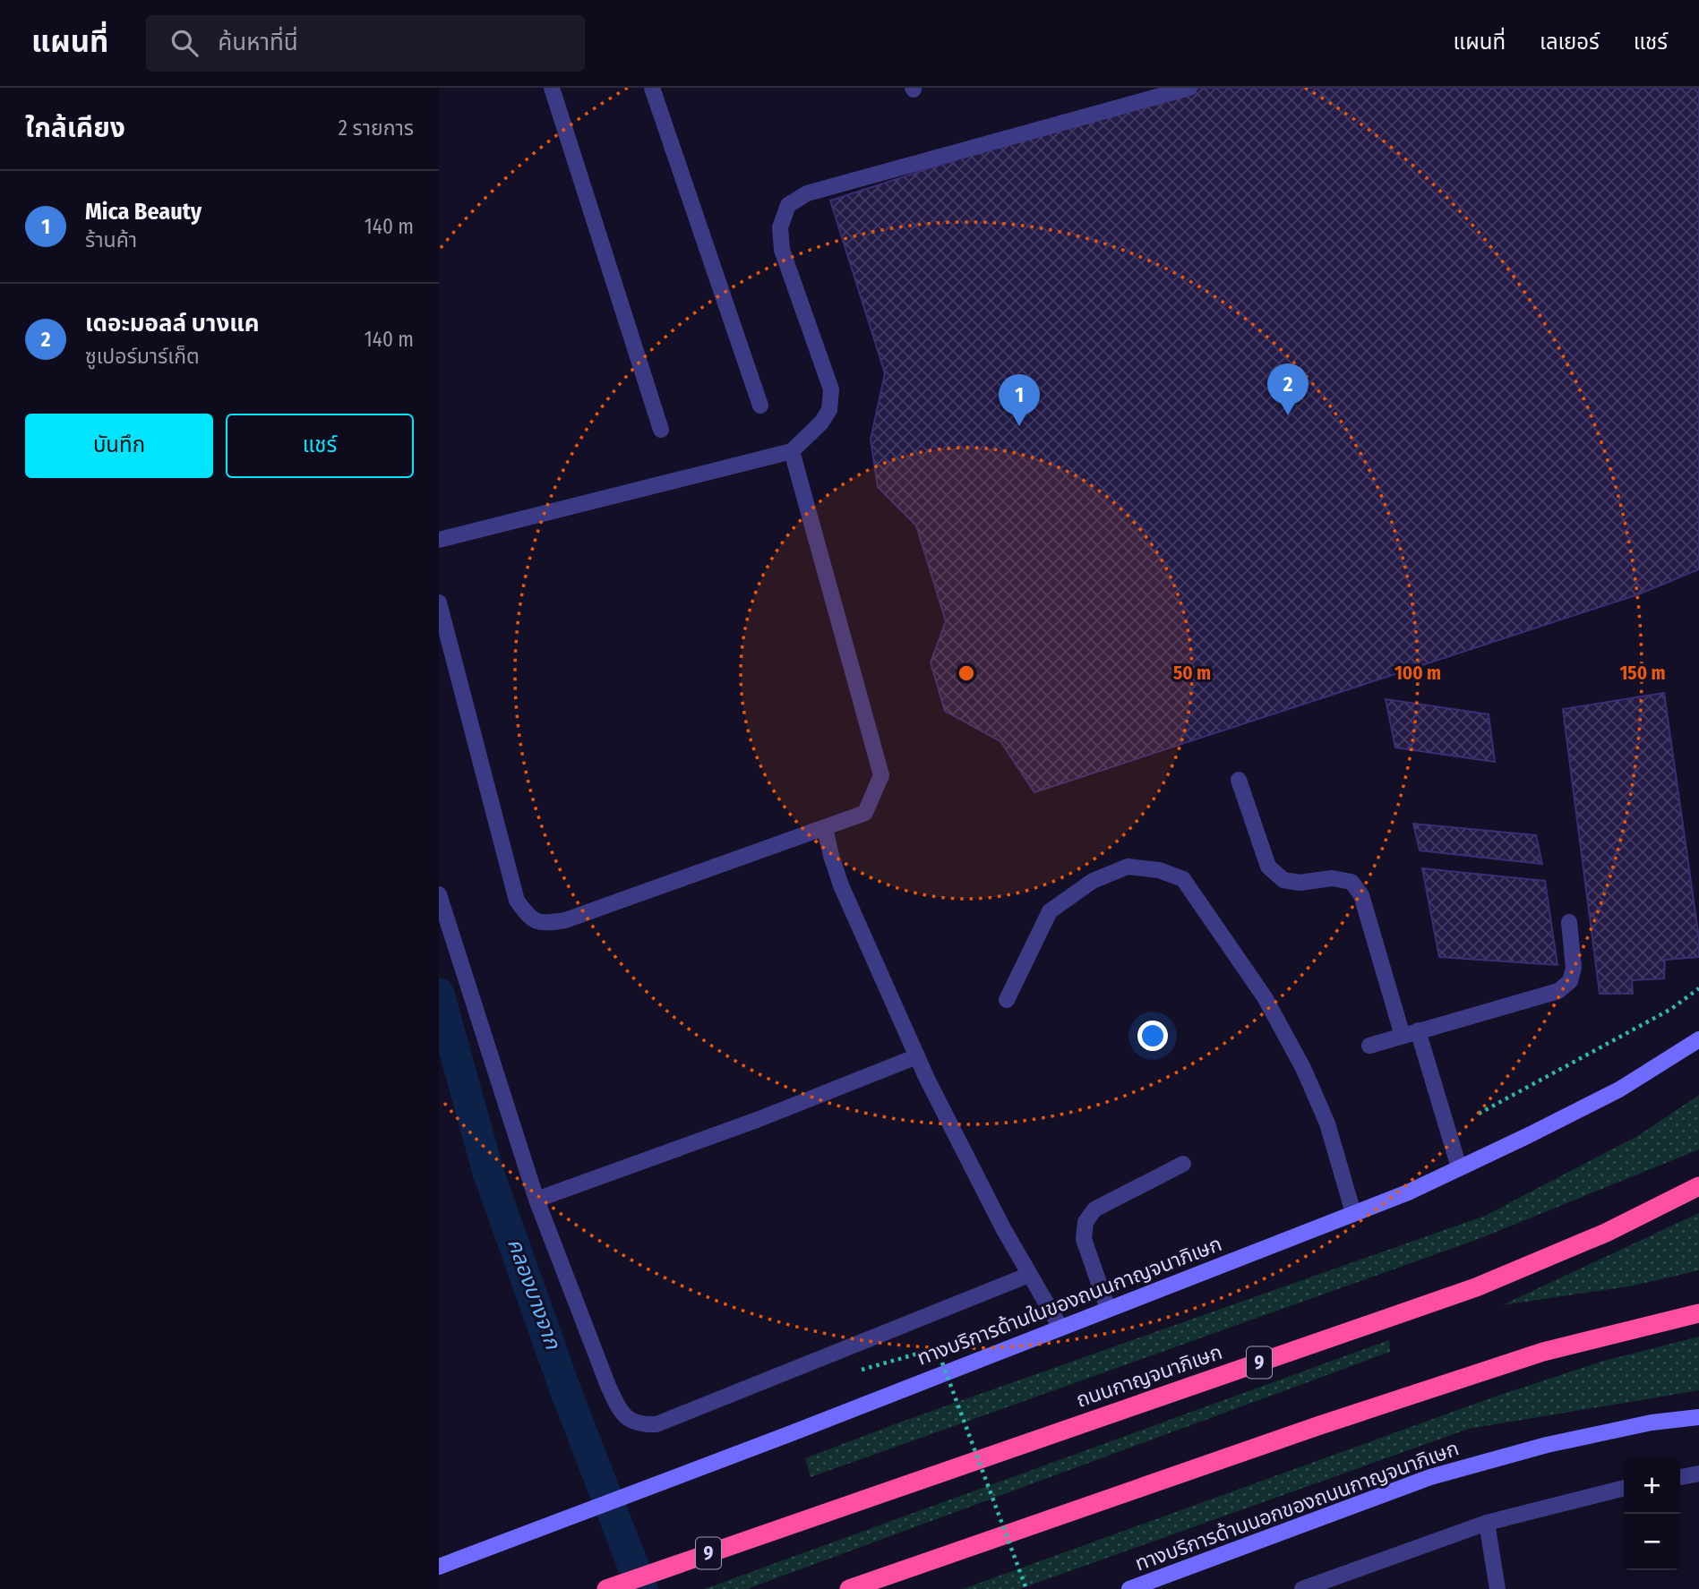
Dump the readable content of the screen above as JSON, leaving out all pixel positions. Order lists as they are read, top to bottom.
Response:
{
  "streets": {
    "highway": ["9", "ถนนกาญจนาภิเษก"],
    "main road": ["ทางบริการด้านในของถนนกาญจนาภิเษก", "ทางบริการด้านนอกของถนนกาญจนาภิเษก"]
  },
  "water": ["คลองบางจาก"],
  "page": {
    "header": "แผนที่",
    "search": "ค้นหาที่นี่",
    "nav": ["แผนที่", "เลเยอร์", "แชร์"],
    "heading": ["ใกล้เคียง", "2 รายการ"],
    "list": [
      {
        "mark": "1",
        "name": "Mica Beauty",
        "note": "ร้านค้า",
        "value": "140 m"
      },
      {
        "mark": "2",
        "name": "เดอะมอลล์ บางแค",
        "note": "ซูเปอร์มาร์เก็ต",
        "value": "140 m"
      }
    ],
    "pins": ["2", "1"],
    "buttons": ["บันทึก", "แชร์"],
    "map_buttons": ["+", "−"]
  },
  "rings": ["50 m", "100 m", "150 m"]
}
